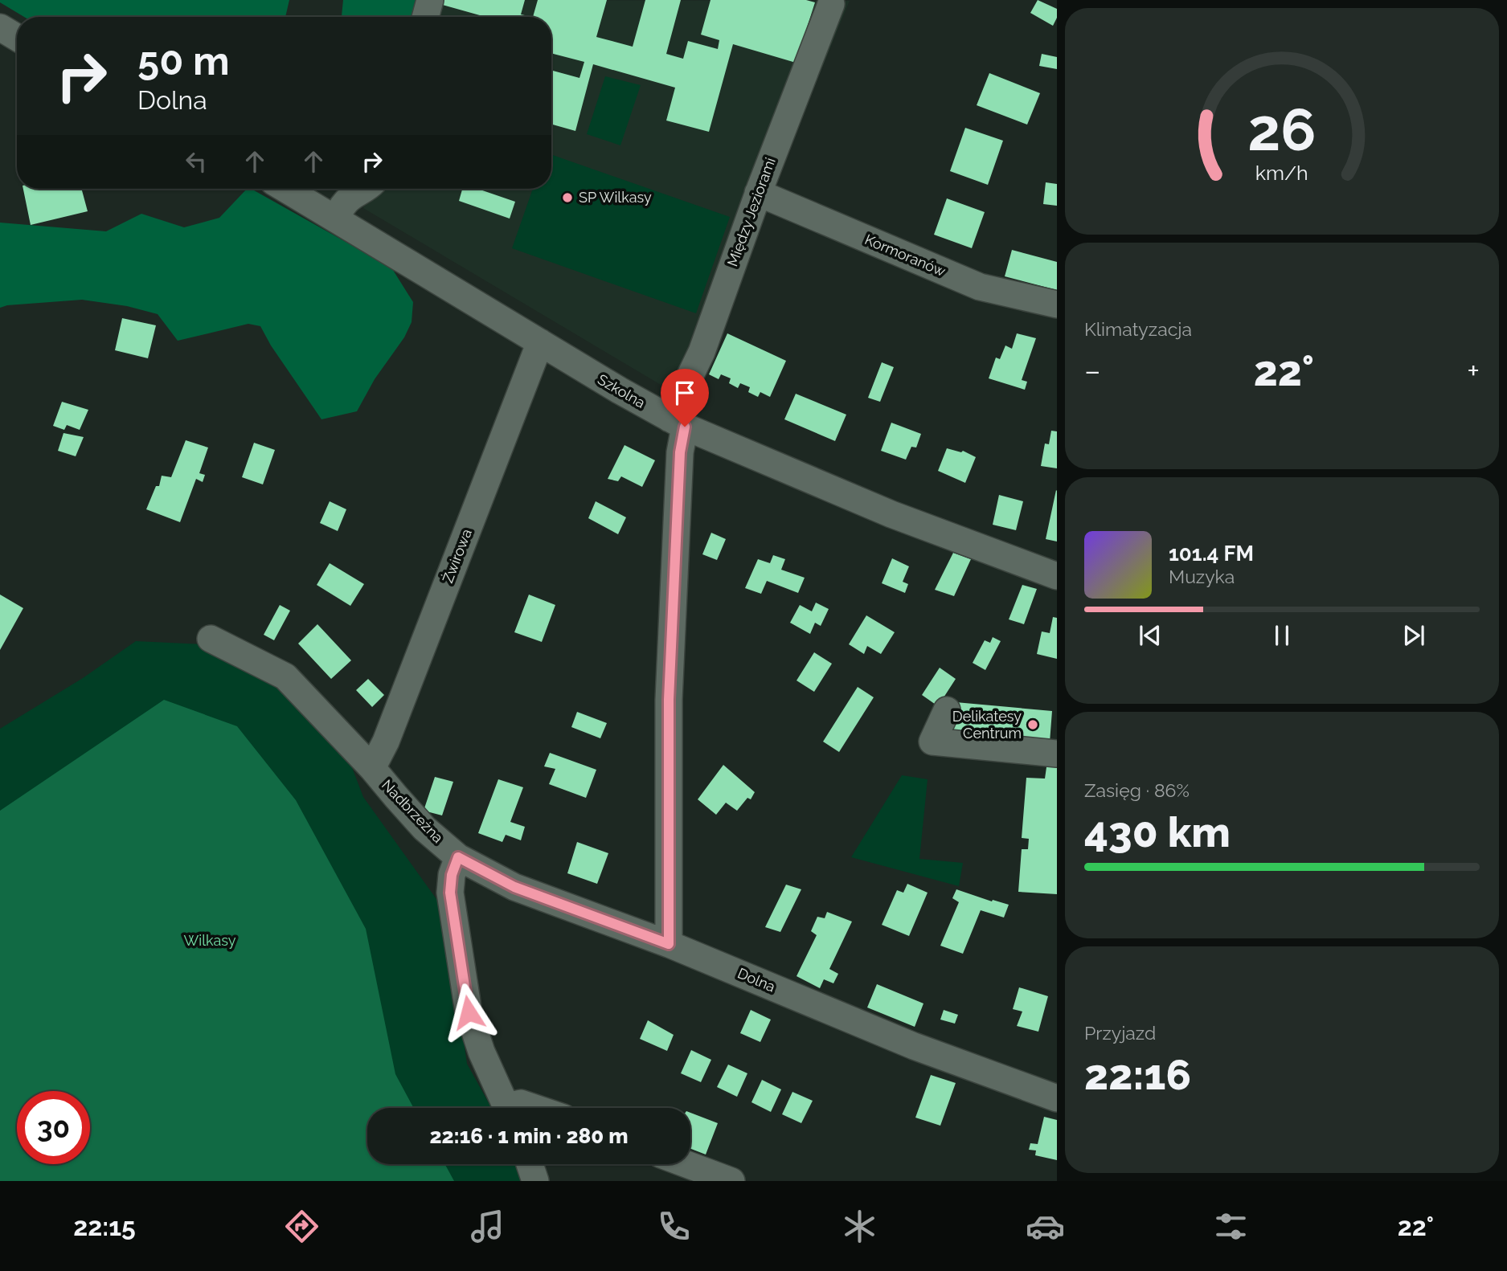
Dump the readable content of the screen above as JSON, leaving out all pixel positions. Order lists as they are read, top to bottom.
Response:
{
  "streets": {
    "street": [
      "Między Jeziorami",
      "Kormoranów",
      "Szkolna",
      "Żwirowa",
      "Nadbrzeżna",
      "Dolna"
    ]
  },
  "crossings": [
    ["Między Jeziorami", "Kormoranów"],
    ["Między Jeziorami", "Szkolna"],
    ["Między Jeziorami", "Dolna"],
    ["Szkolna", "Żwirowa"],
    ["Żwirowa", "Nadbrzeżna"],
    ["Nadbrzeżna", "Dolna"]
  ],
  "parks": ["Wilkasy"],
  "places": ["SP Wilkasy", "Delikatesy Centrum"],
  "page": {
    "turn": ["50 m", "Dolna"],
    "tile": [
      "Klimatyzacja",
      ["Zasięg · 86%", "430 km"],
      ["Przyjazd", "22:16"]
    ],
    "heat": ["−", "22°", "+"],
    "song": ["101.4 FM", "Muzyka"],
    "limit": "30",
    "trip": "22:16 · 1 min · 280 m",
    "tabs": ["22:15", "22°"],
    "gauge": ["26", "km/h"]
  }
}
